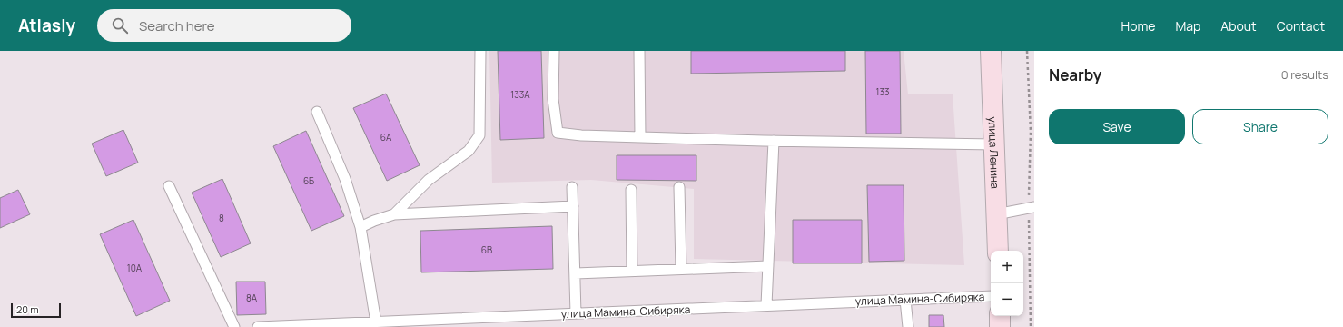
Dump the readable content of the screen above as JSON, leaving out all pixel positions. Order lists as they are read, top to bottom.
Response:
{
  "streets": {
    "main road": ["улица Ленина"],
    "lane": ["улица Мамина-Сибиряка"]
  },
  "house_numbers": [
    "133",
    "133А",
    "6А",
    "6Б",
    "8",
    "6В",
    "10А",
    "8А"
  ],
  "scale_bar": "20 m",
  "page": {
    "header": "Atlasly",
    "search": "Search here",
    "nav": [
      "Home",
      "Map",
      "About",
      "Contact"
    ],
    "heading": ["Nearby", "0 results"],
    "buttons": ["Save", "Share"],
    "map_buttons": ["+", "−"],
    "scale": "20 m"
  }
}
